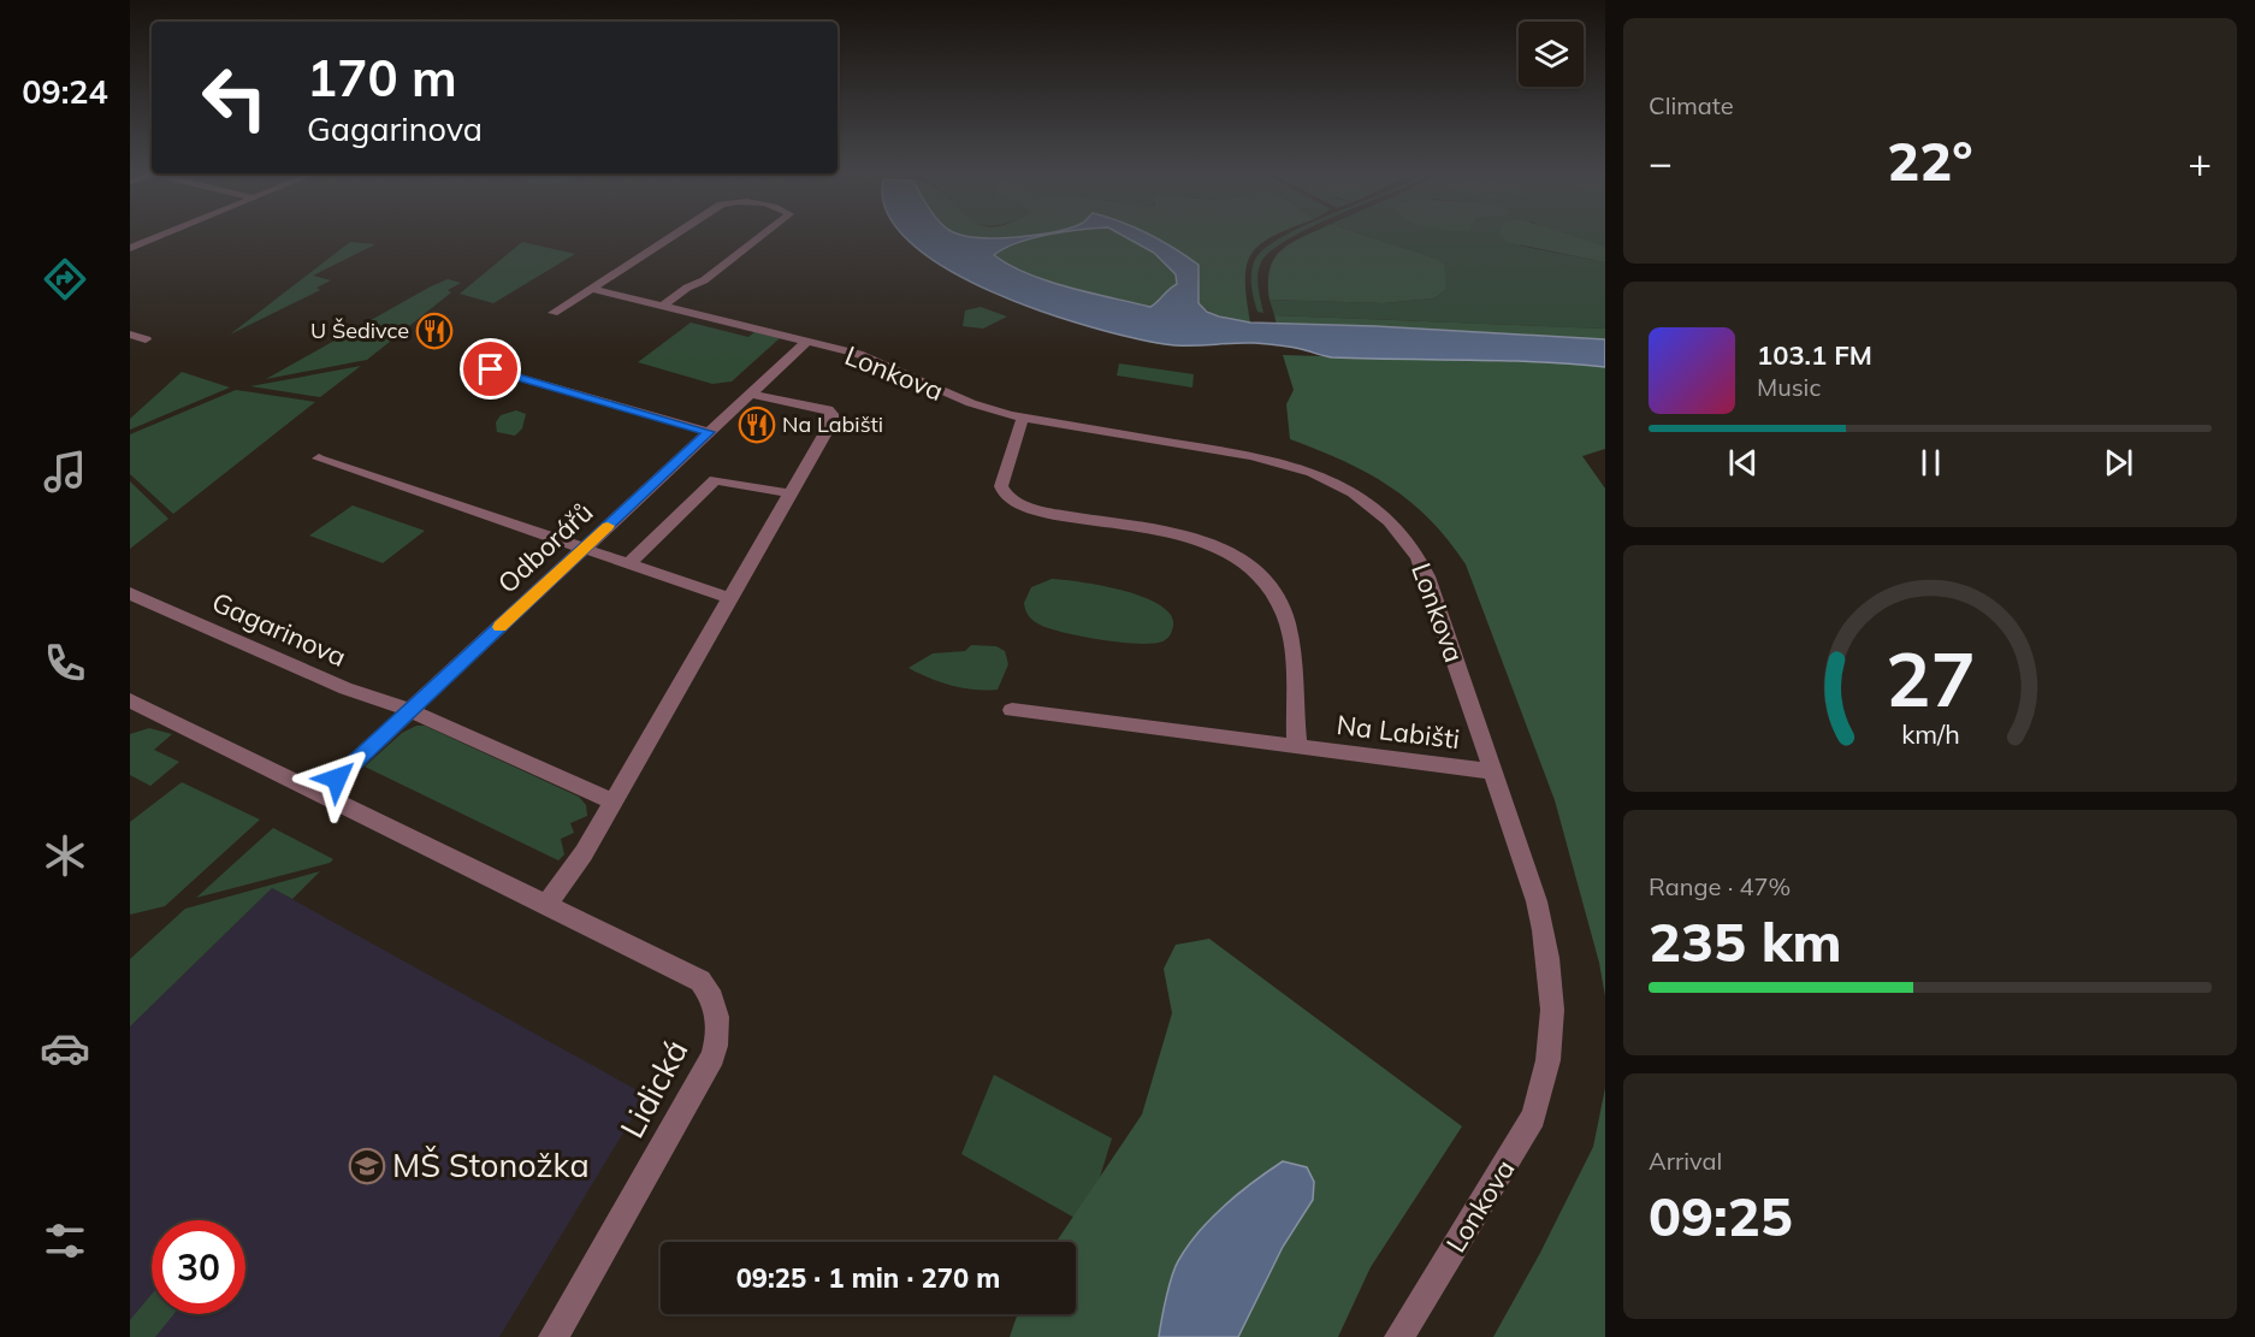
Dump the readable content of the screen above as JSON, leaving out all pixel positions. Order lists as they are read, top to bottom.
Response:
{
  "streets": {
    "street": [
      "Lonkova",
      "Odborářů",
      "Gagarinova",
      "Na Labišti",
      "Lidická"
    ]
  },
  "crossings": [
    ["Lonkova", "Odborářů"],
    ["Lonkova", "Na Labišti"],
    ["Odborářů", "Gagarinova"]
  ],
  "places": {
    "restaurant": ["U Šedivce", "Na Labišti"],
    "school or university": ["MŠ Stonožka"]
  },
  "page": {
    "tabs": "09:24",
    "tile": [
      "Climate",
      ["Range · 47%", "235 km"],
      ["Arrival", "09:25"]
    ],
    "turn": ["170 m", "Gagarinova"],
    "heat": ["−", "22°", "+"],
    "song": ["103.1 FM", "Music"],
    "limit": "30",
    "trip": "09:25 · 1 min · 270 m",
    "gauge": ["27", "km/h"]
  }
}
